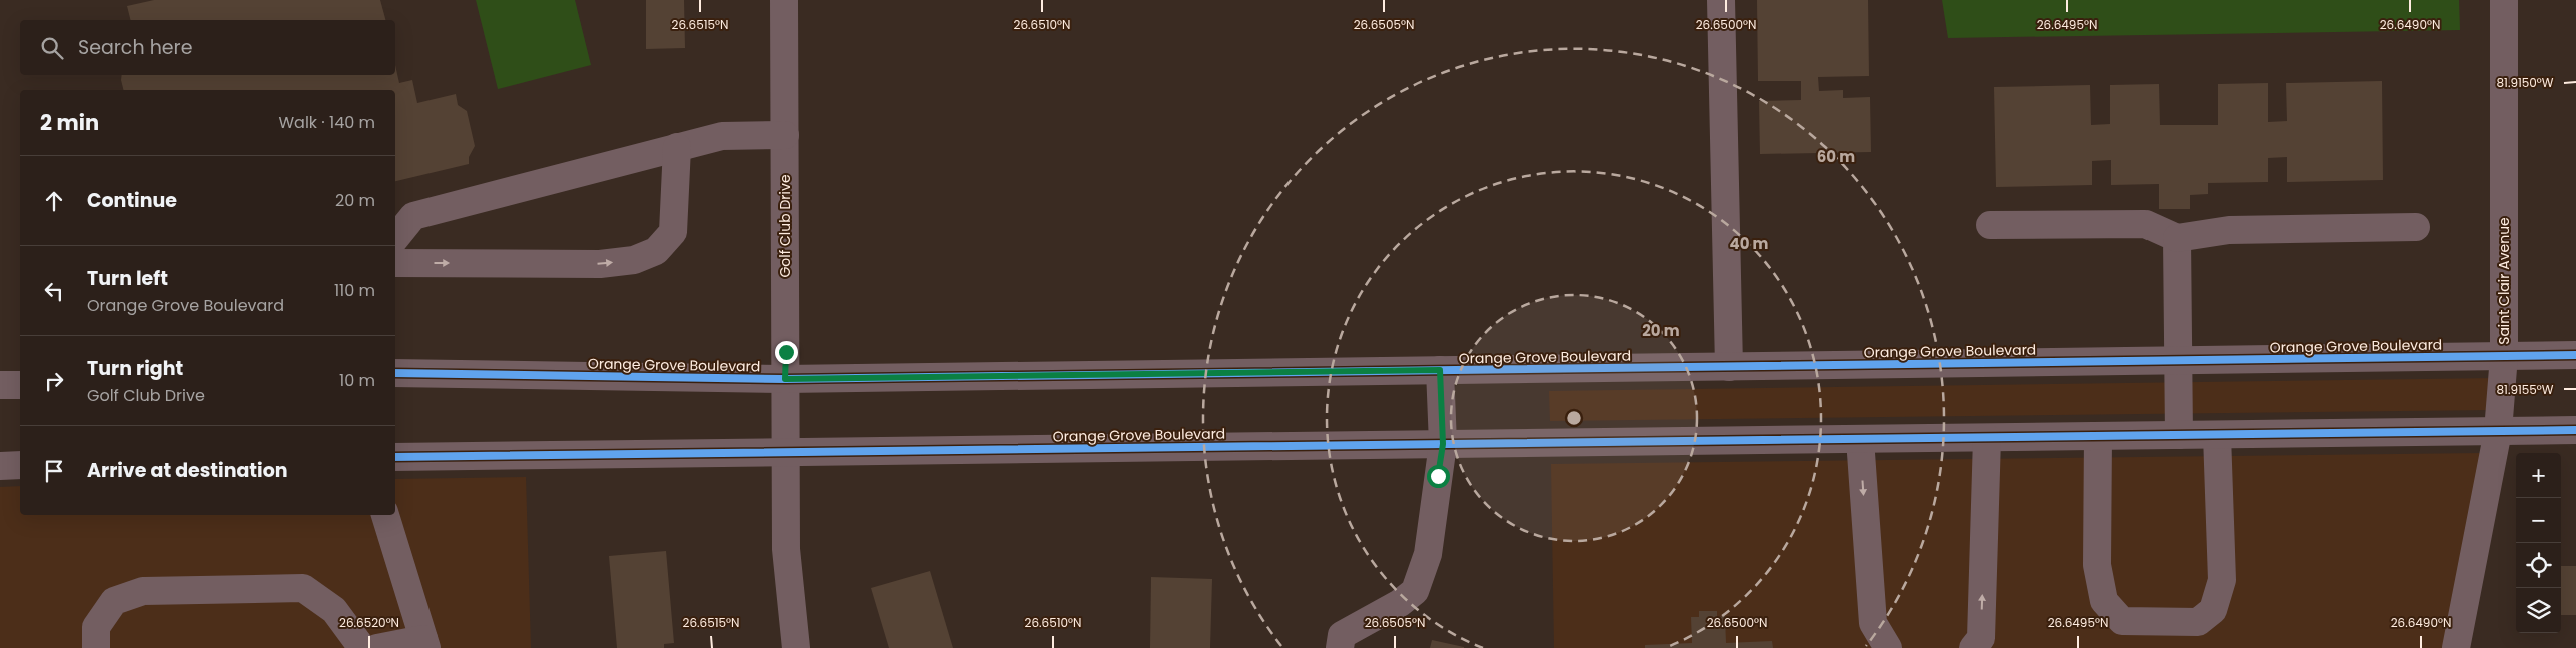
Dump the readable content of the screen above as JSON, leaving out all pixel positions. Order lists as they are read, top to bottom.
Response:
{
  "streets": {
    "street": ["Golf Club Drive", "Saint Clair Avenue", "Orange Grove Boulevard"]
  },
  "crossings": [
    ["Golf Club Drive", "Orange Grove Boulevard"],
    ["Saint Clair Avenue", "Orange Grove Boulevard"]
  ],
  "page": {
    "search": "Search here",
    "heading": ["2 min", "Walk · 140 m"],
    "list": [
      ["Continue", "20 m"],
      ["Turn left", "Orange Grove Boulevard", "110 m"],
      ["Turn right", "Golf Club Drive", "10 m"],
      "Arrive at destination"
    ],
    "map_buttons": ["+", "−"]
  },
  "coordinates": [
    "26.6515°N",
    "26.6510°N",
    "26.6505°N",
    "26.6500°N",
    "26.6495°N",
    "26.6490°N",
    "81.9150°W",
    "81.9155°W",
    "26.6520°N"
  ],
  "rings": ["60 m", "40 m", "20 m"]
}
